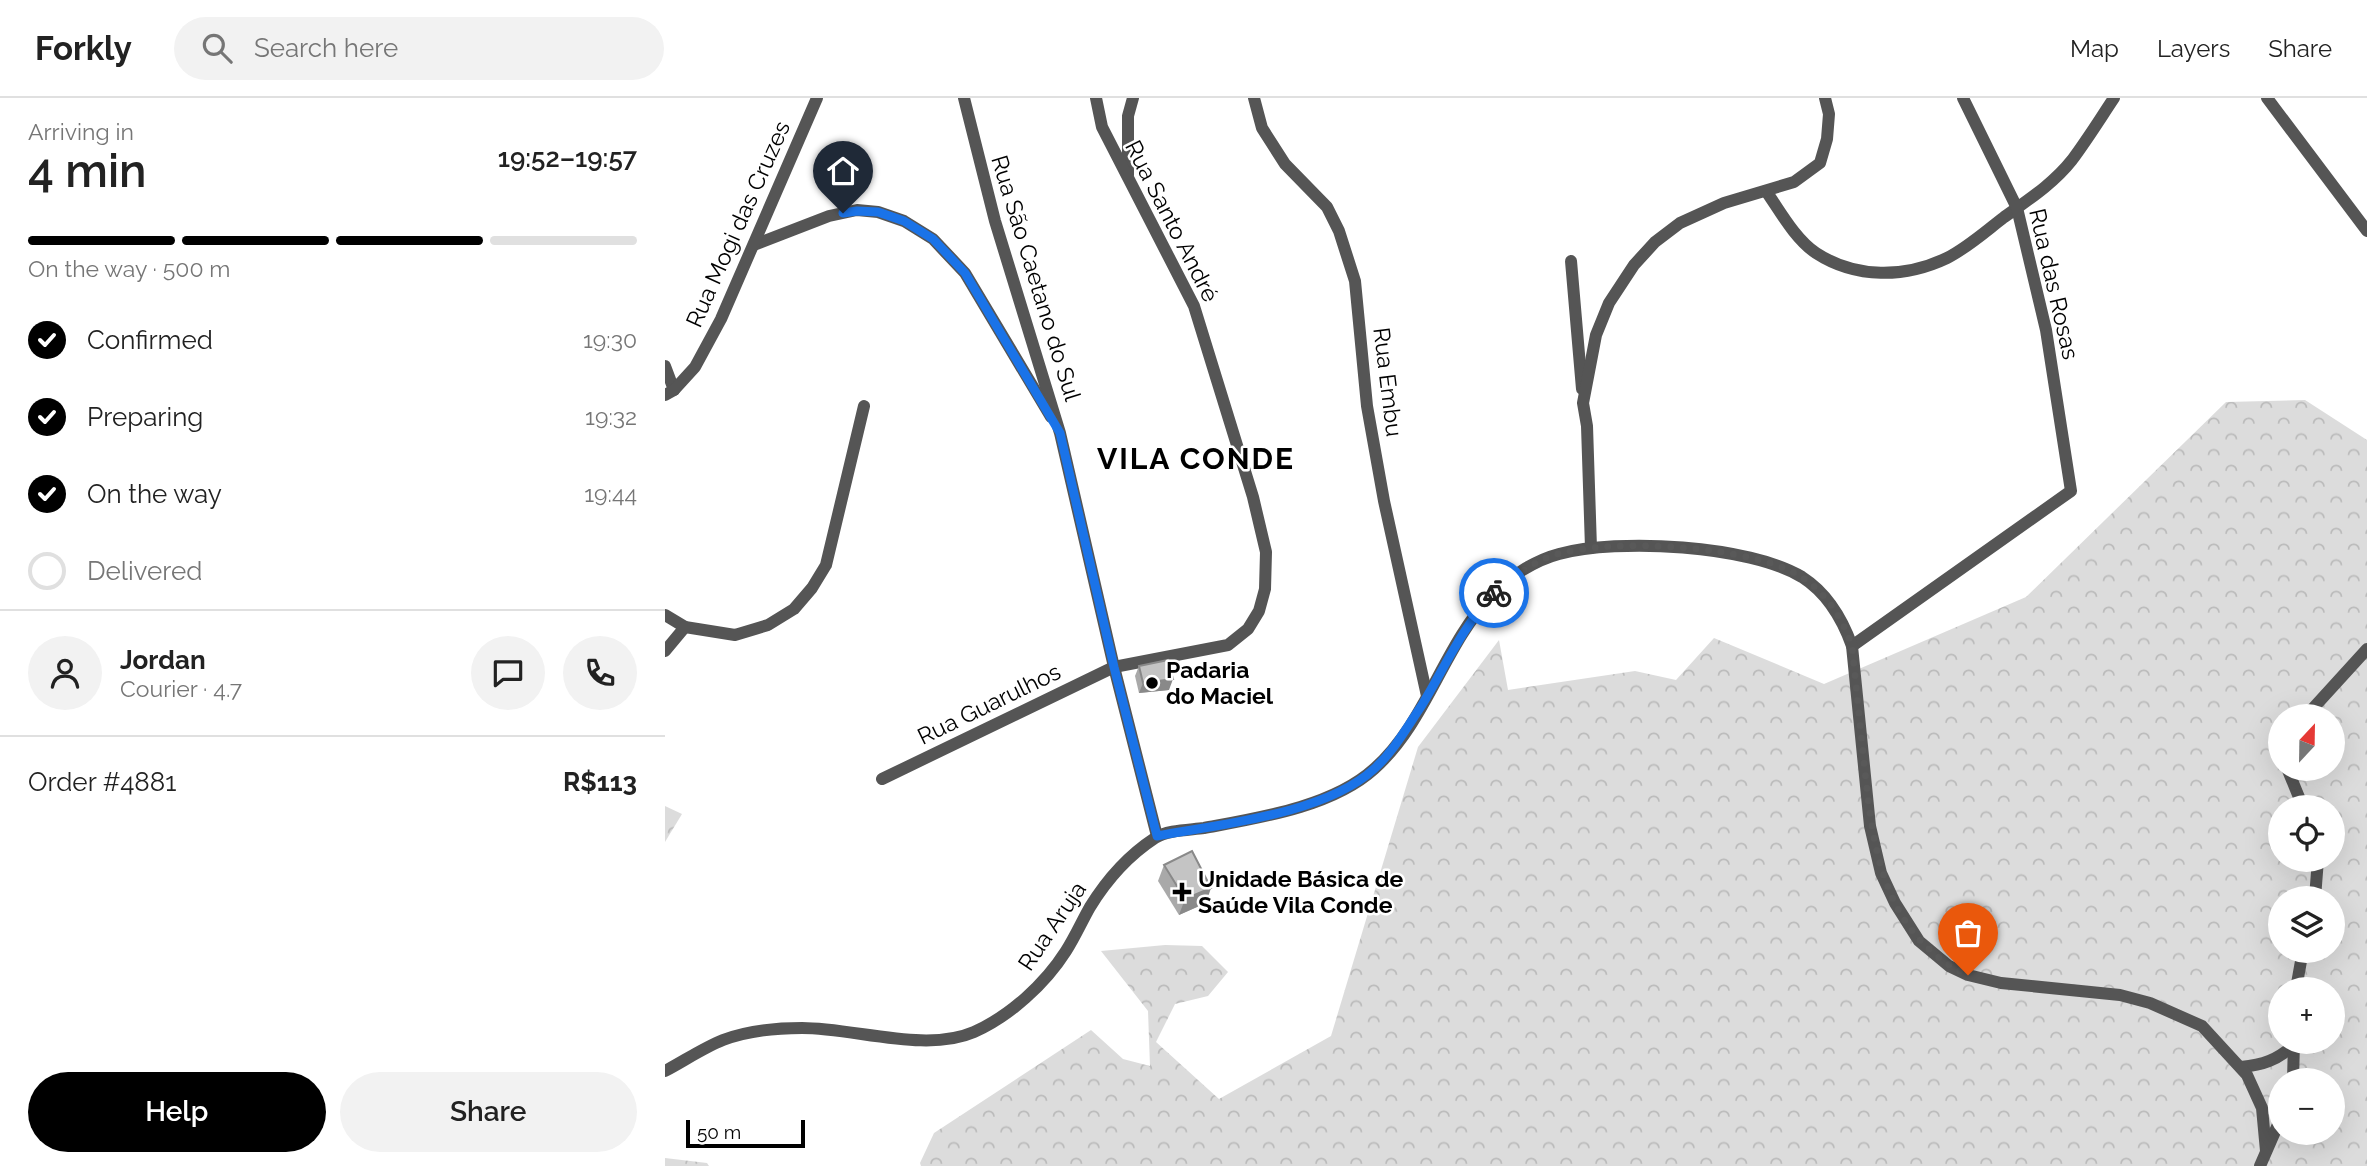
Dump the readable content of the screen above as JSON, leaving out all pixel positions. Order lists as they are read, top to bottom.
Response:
{
  "streets": {
    "street": [
      "Rua Santo André",
      "Rua Mogi das Cruzes",
      "Rua São Caetano do Sul",
      "Rua das Rosas",
      "Rua Embu",
      "Rua Guarulhos",
      "Rua Aruja"
    ]
  },
  "crossings": [
    ["Rua Santo André", "Rua São Caetano do Sul"],
    ["Rua Santo André", "Rua Guarulhos"],
    ["Rua São Caetano do Sul", "Rua Guarulhos"],
    ["Rua São Caetano do Sul", "Rua Aruja"]
  ],
  "districts": ["VILA CONDE"],
  "places": {
    "other": ["Padaria do Maciel"],
    "health": ["Unidade Básica de Saúde Vila Conde"]
  },
  "scale_bar": "50 m",
  "north": "top",
  "page": {
    "header": "Forkly",
    "search": "Search here",
    "nav": ["Map", "Layers", "Share"],
    "heading": ["4 min", "Arriving in", "19:52–19:57"],
    "panel": [
      "Jordan",
      "Courier · 4.7",
      "Order #4881",
      "R$113"
    ],
    "bar": "On the way · 500 m",
    "list": [
      ["Confirmed", "19:30"],
      ["Preparing", "19:32"],
      ["On the way", "19:44"],
      "Delivered"
    ],
    "map_buttons": ["+", "−"],
    "buttons": ["Help", "Share"],
    "scale": "50 m"
  }
}
